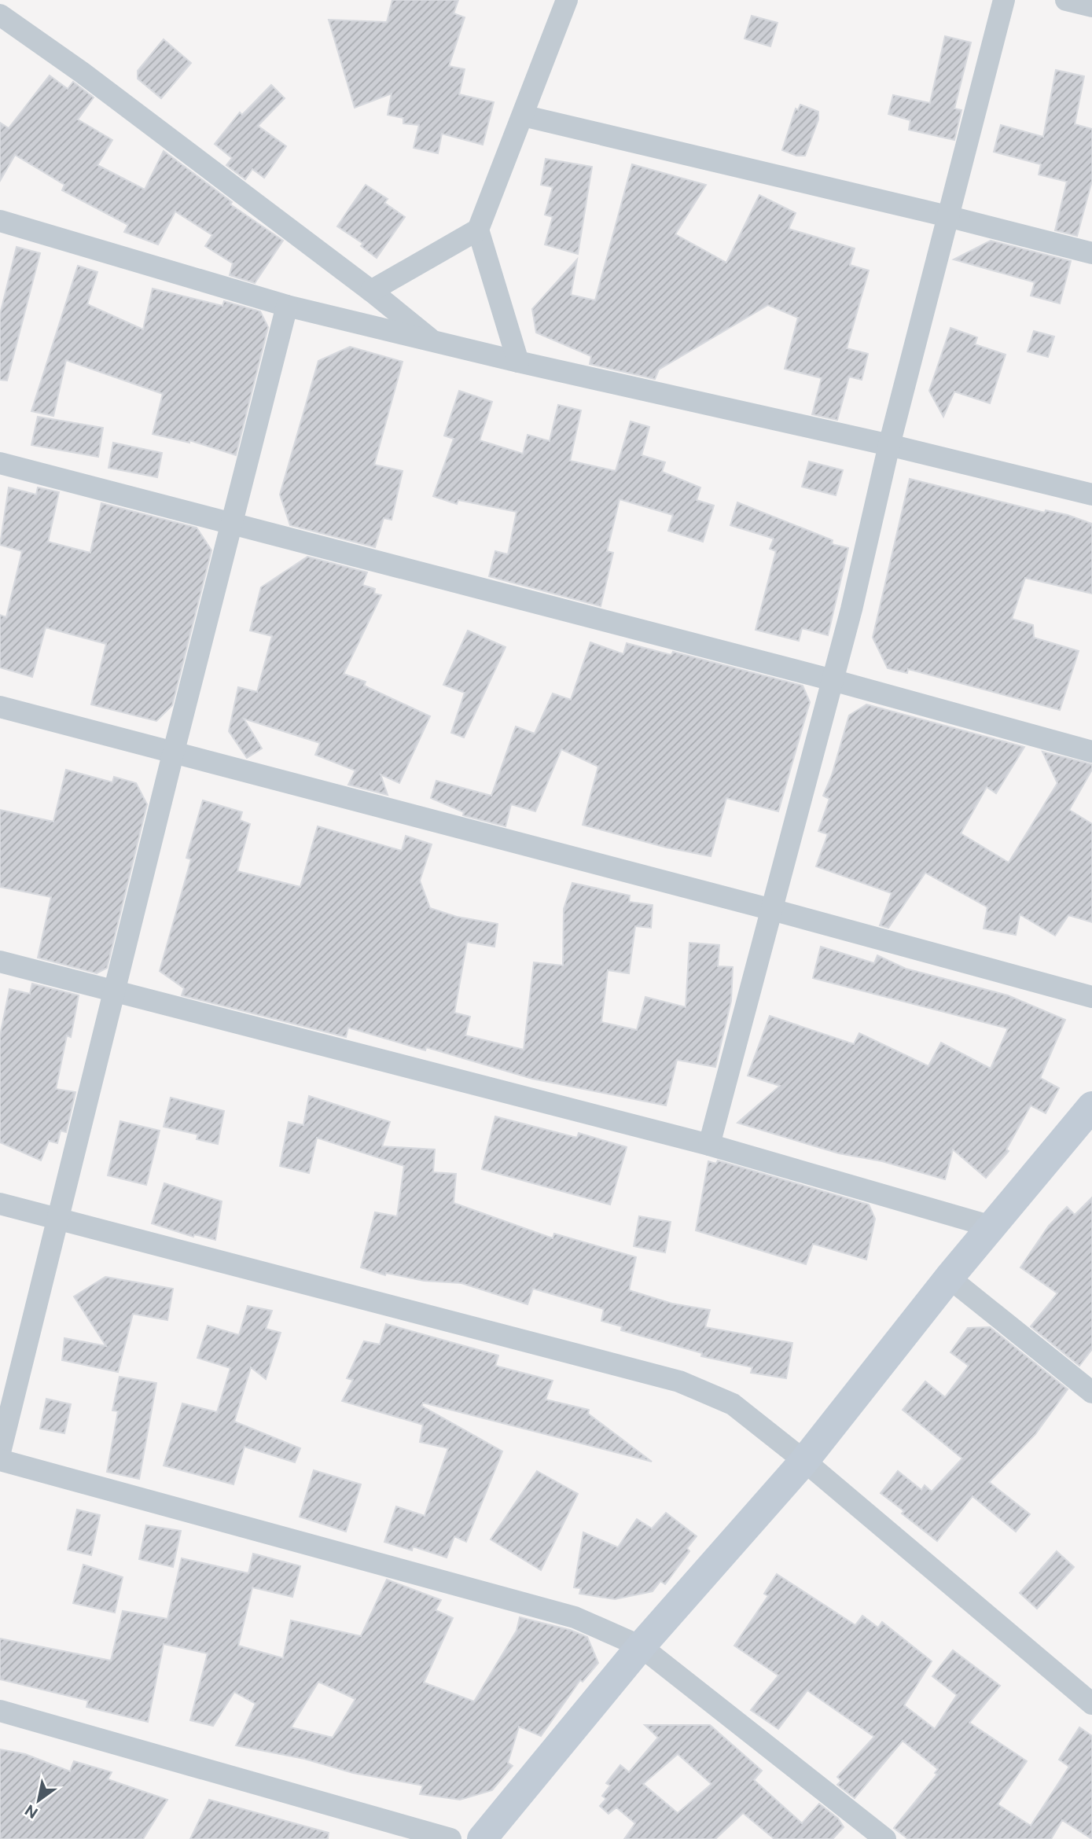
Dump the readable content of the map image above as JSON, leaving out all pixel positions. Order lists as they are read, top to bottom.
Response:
{
  "north": "bottom left"
}
